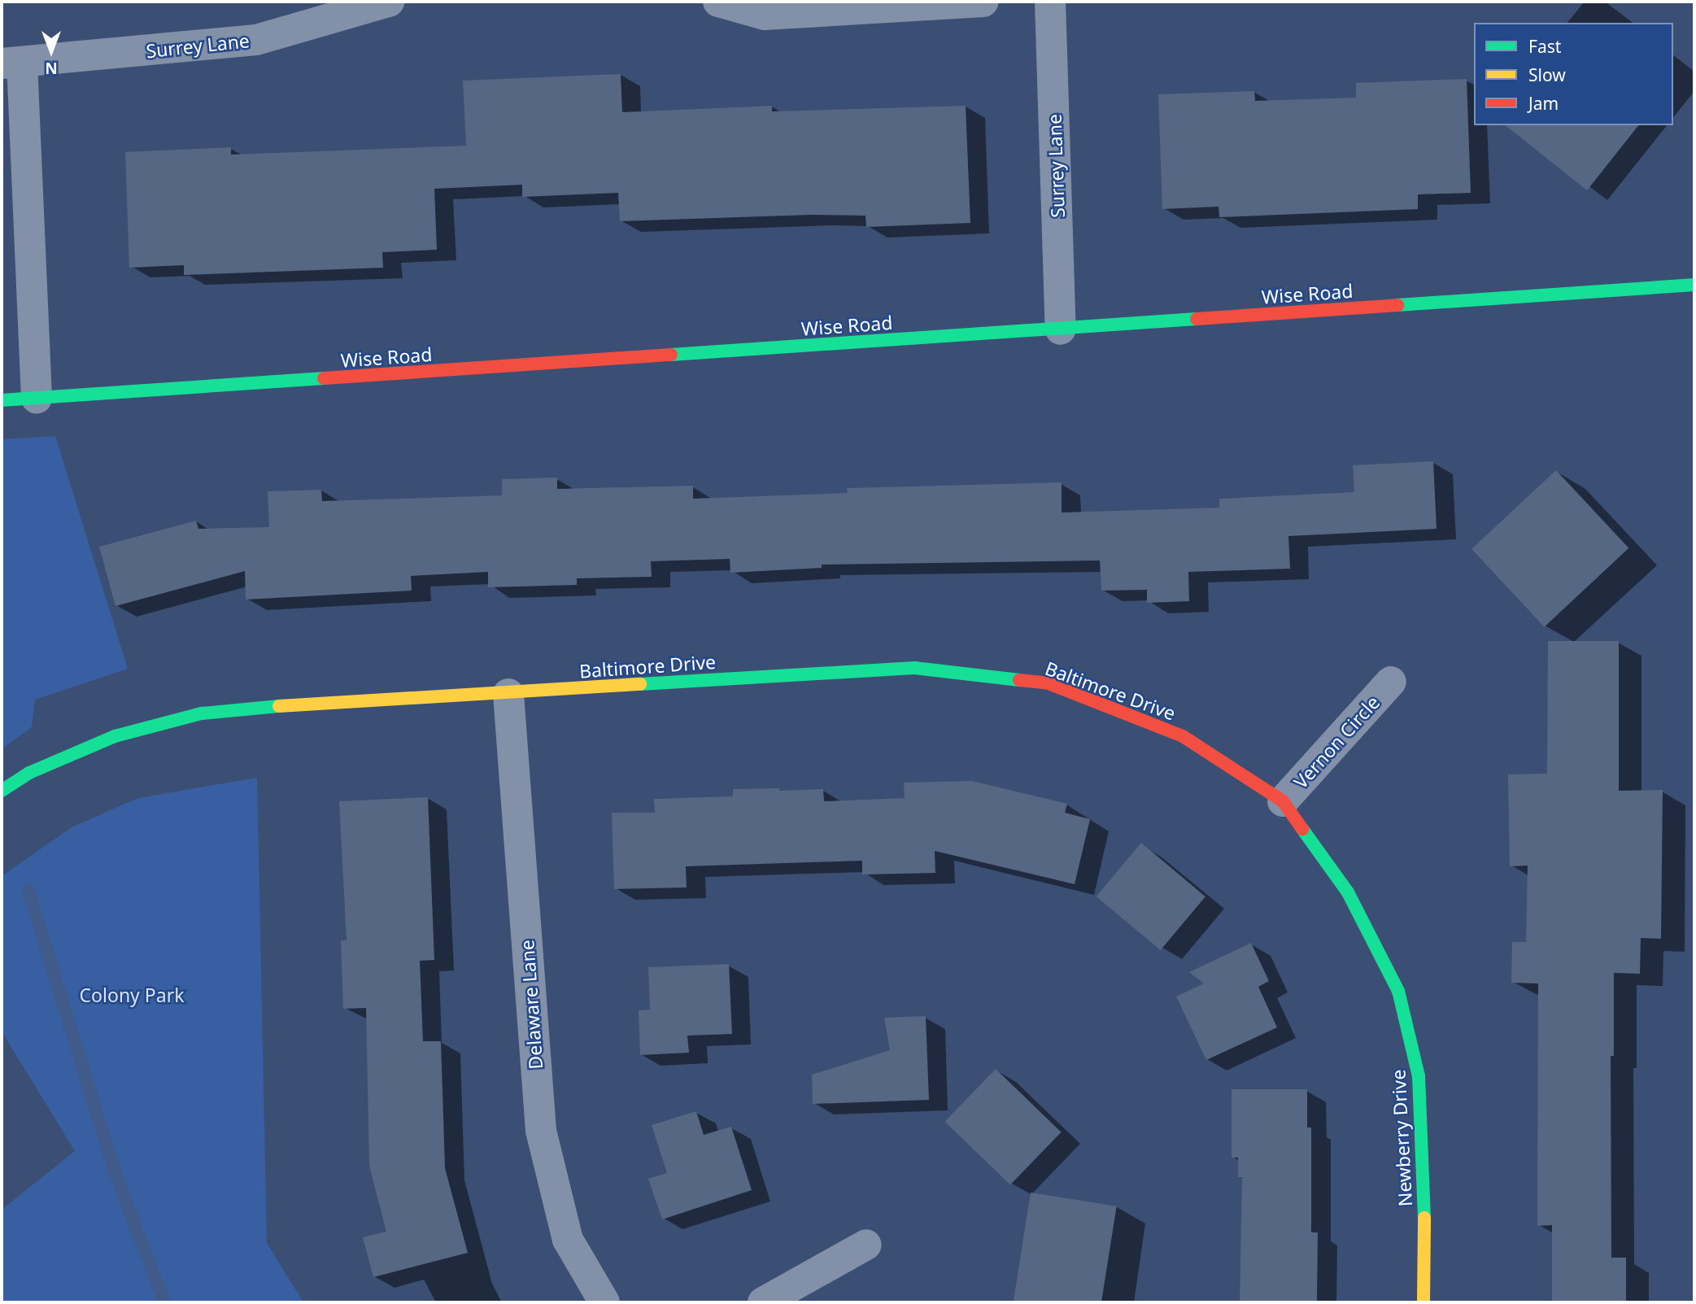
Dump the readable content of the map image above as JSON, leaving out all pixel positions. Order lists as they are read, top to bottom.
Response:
{
  "streets": {
    "street": [
      "Surrey Lane",
      "Wise Road",
      "Baltimore Drive",
      "Vernon Circle",
      "Delaware Lane",
      "Newberry Drive"
    ]
  },
  "crossings": [
    ["Surrey Lane", "Wise Road"],
    ["Baltimore Drive", "Vernon Circle"],
    ["Baltimore Drive", "Delaware Lane"],
    ["Baltimore Drive", "Newberry Drive"],
    ["Vernon Circle", "Newberry Drive"]
  ],
  "parks": ["Colony Park"],
  "legend": ["Fast", "Slow", "Jam"],
  "north": "bottom"
}
